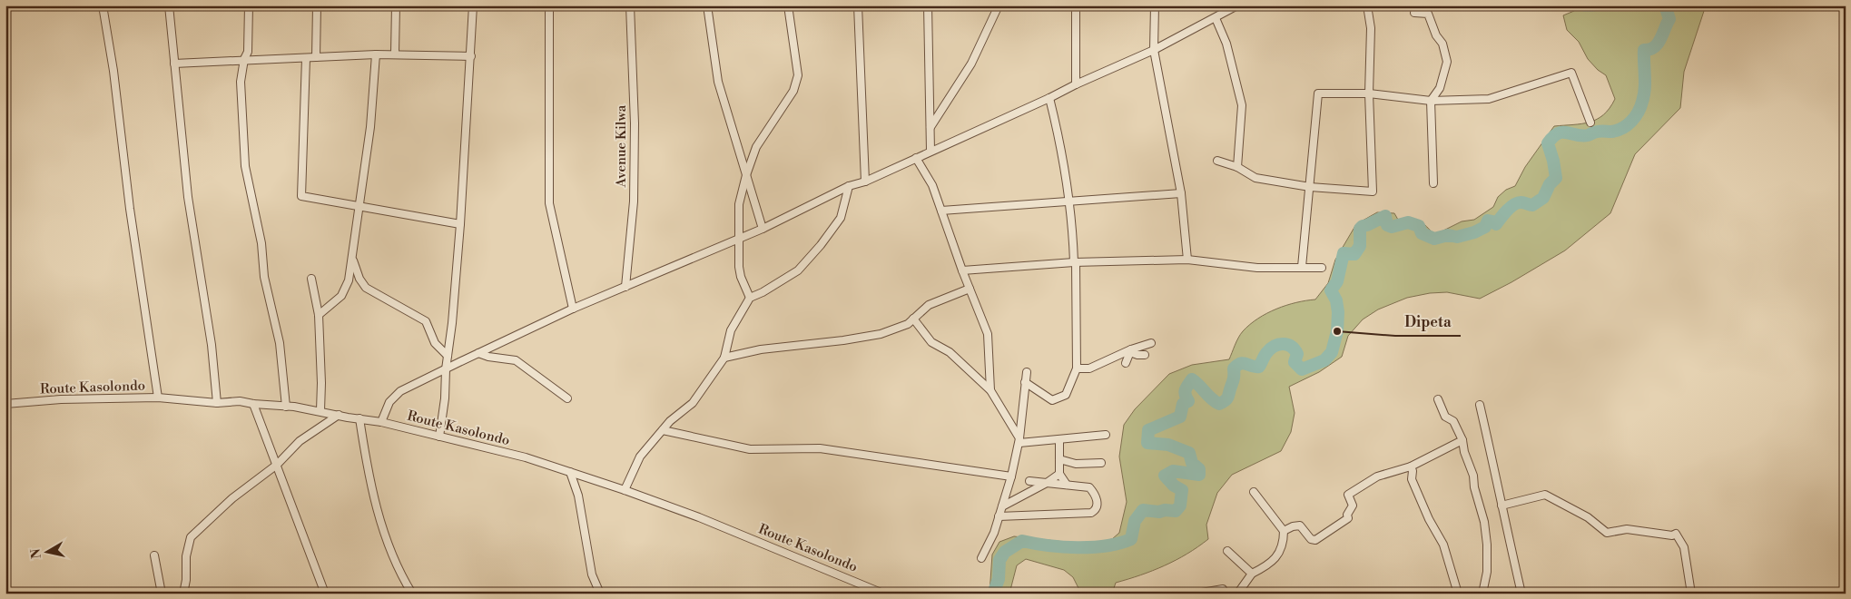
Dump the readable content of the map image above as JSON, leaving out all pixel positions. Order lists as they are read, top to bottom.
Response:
{
  "streets": {
    "street": ["Avenue Kilwa", "Route Kasolondo"]
  },
  "places": ["Dipeta"],
  "north": "left"
}
